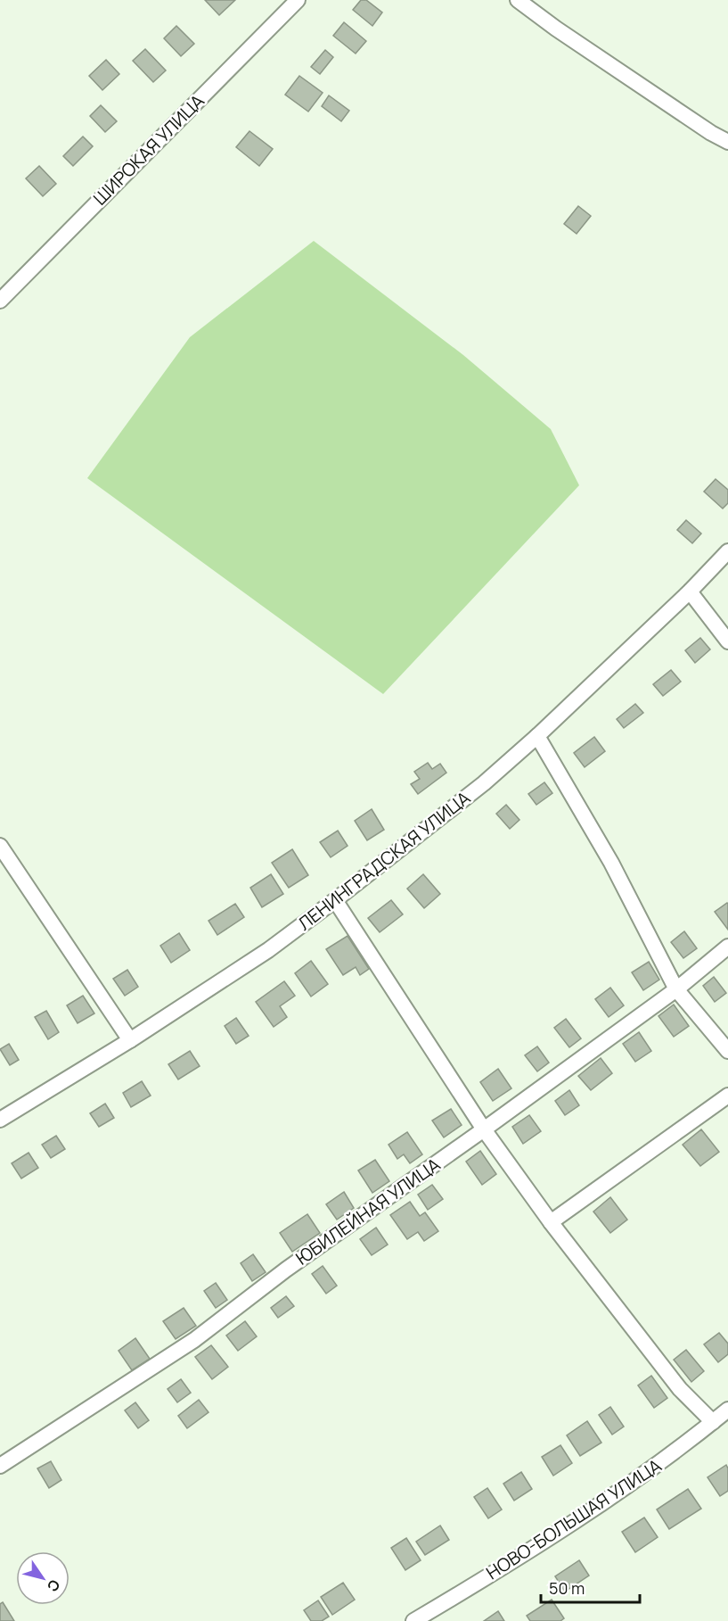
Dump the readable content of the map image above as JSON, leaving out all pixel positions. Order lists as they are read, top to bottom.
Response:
{
  "streets": {
    "street": [
      "ШИРОКАЯ УЛИЦА",
      "ЛЕНИНГРАДСКАЯ УЛИЦА",
      "ЮБИЛЕЙНАЯ УЛИЦА",
      "НОВО-БОЛЬШАЯ УЛИЦА"
    ]
  },
  "scale_bar": "50 m",
  "north": "bottom right"
}
